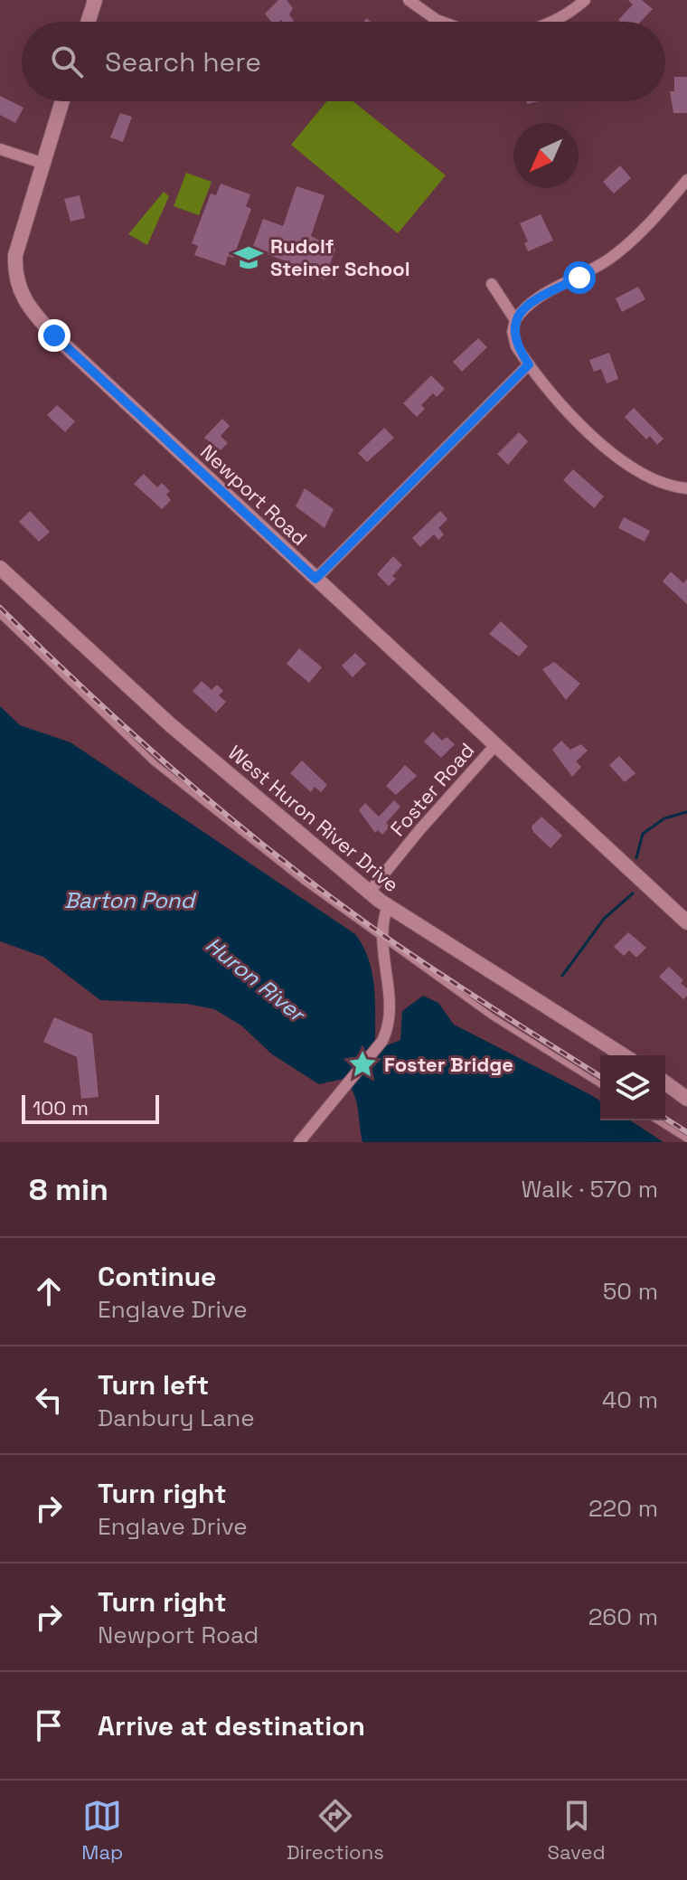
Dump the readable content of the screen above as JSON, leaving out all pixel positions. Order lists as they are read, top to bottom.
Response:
{
  "streets": {
    "street": ["Newport Road", "Foster Road", "West Huron River Drive"]
  },
  "crossings": [
    ["Newport Road", "Foster Road"],
    ["Foster Road", "West Huron River Drive"]
  ],
  "water": ["Barton Pond", "Huron River"],
  "places": {
    "school or university": ["Rudolf Steiner School"],
    "place": ["Foster Bridge"]
  },
  "scale_bar": "100 m",
  "north": "bottom left",
  "page": {
    "search": "Search here",
    "scale": "100 m",
    "heading": ["8 min", "Walk · 570 m"],
    "list": [
      ["Continue", "Englave Drive", "50 m"],
      ["Turn left", "Danbury Lane", "40 m"],
      ["Turn right", "Englave Drive", "220 m"],
      ["Turn right", "Newport Road", "260 m"],
      "Arrive at destination"
    ],
    "nav": ["Map", "Directions", "Saved"]
  }
}
